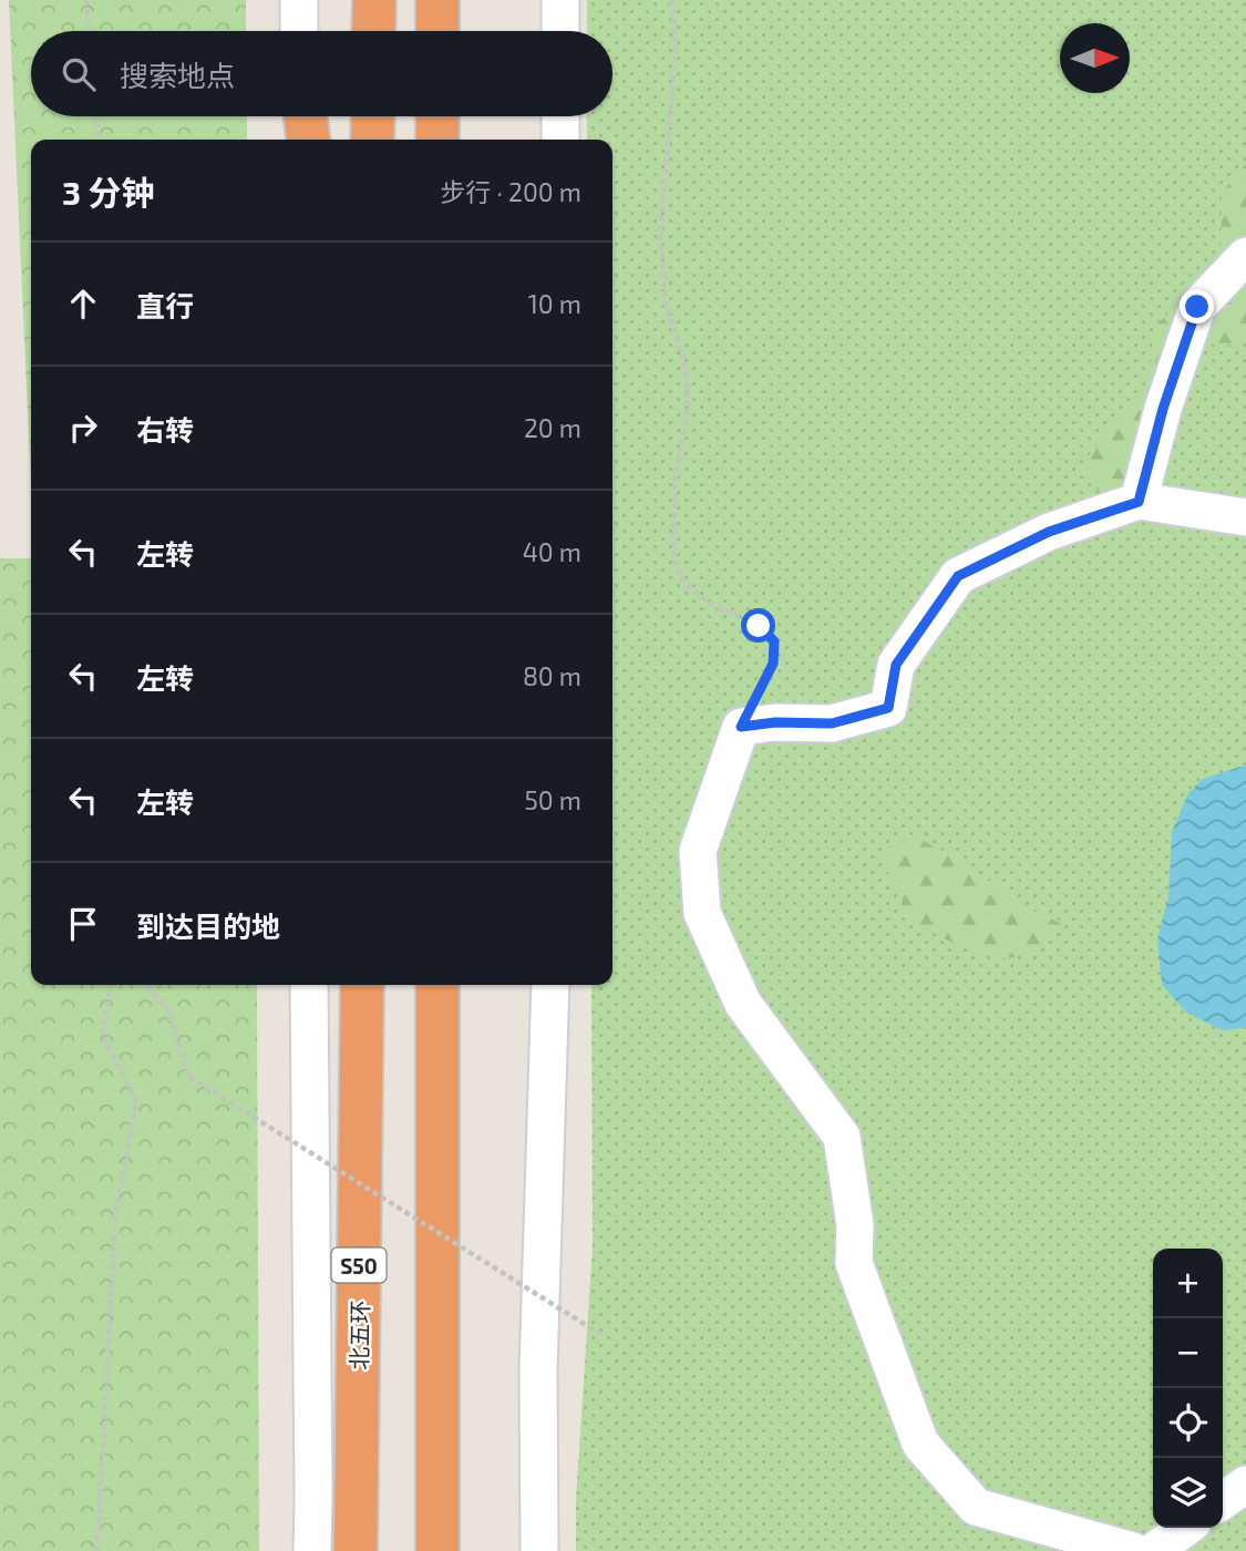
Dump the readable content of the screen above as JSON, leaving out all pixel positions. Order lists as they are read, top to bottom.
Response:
{
  "streets": {
    "highway": ["S50", "北五环"]
  },
  "north": "right",
  "page": {
    "search": "搜索地点",
    "heading": ["3 分钟", "步行 · 200 m"],
    "list": [
      ["直行", "10 m"],
      ["右转", "20 m"],
      ["左转", "40 m"],
      ["左转", "80 m"],
      ["左转", "50 m"],
      "到达目的地"
    ],
    "map_buttons": ["+", "−"]
  }
}
